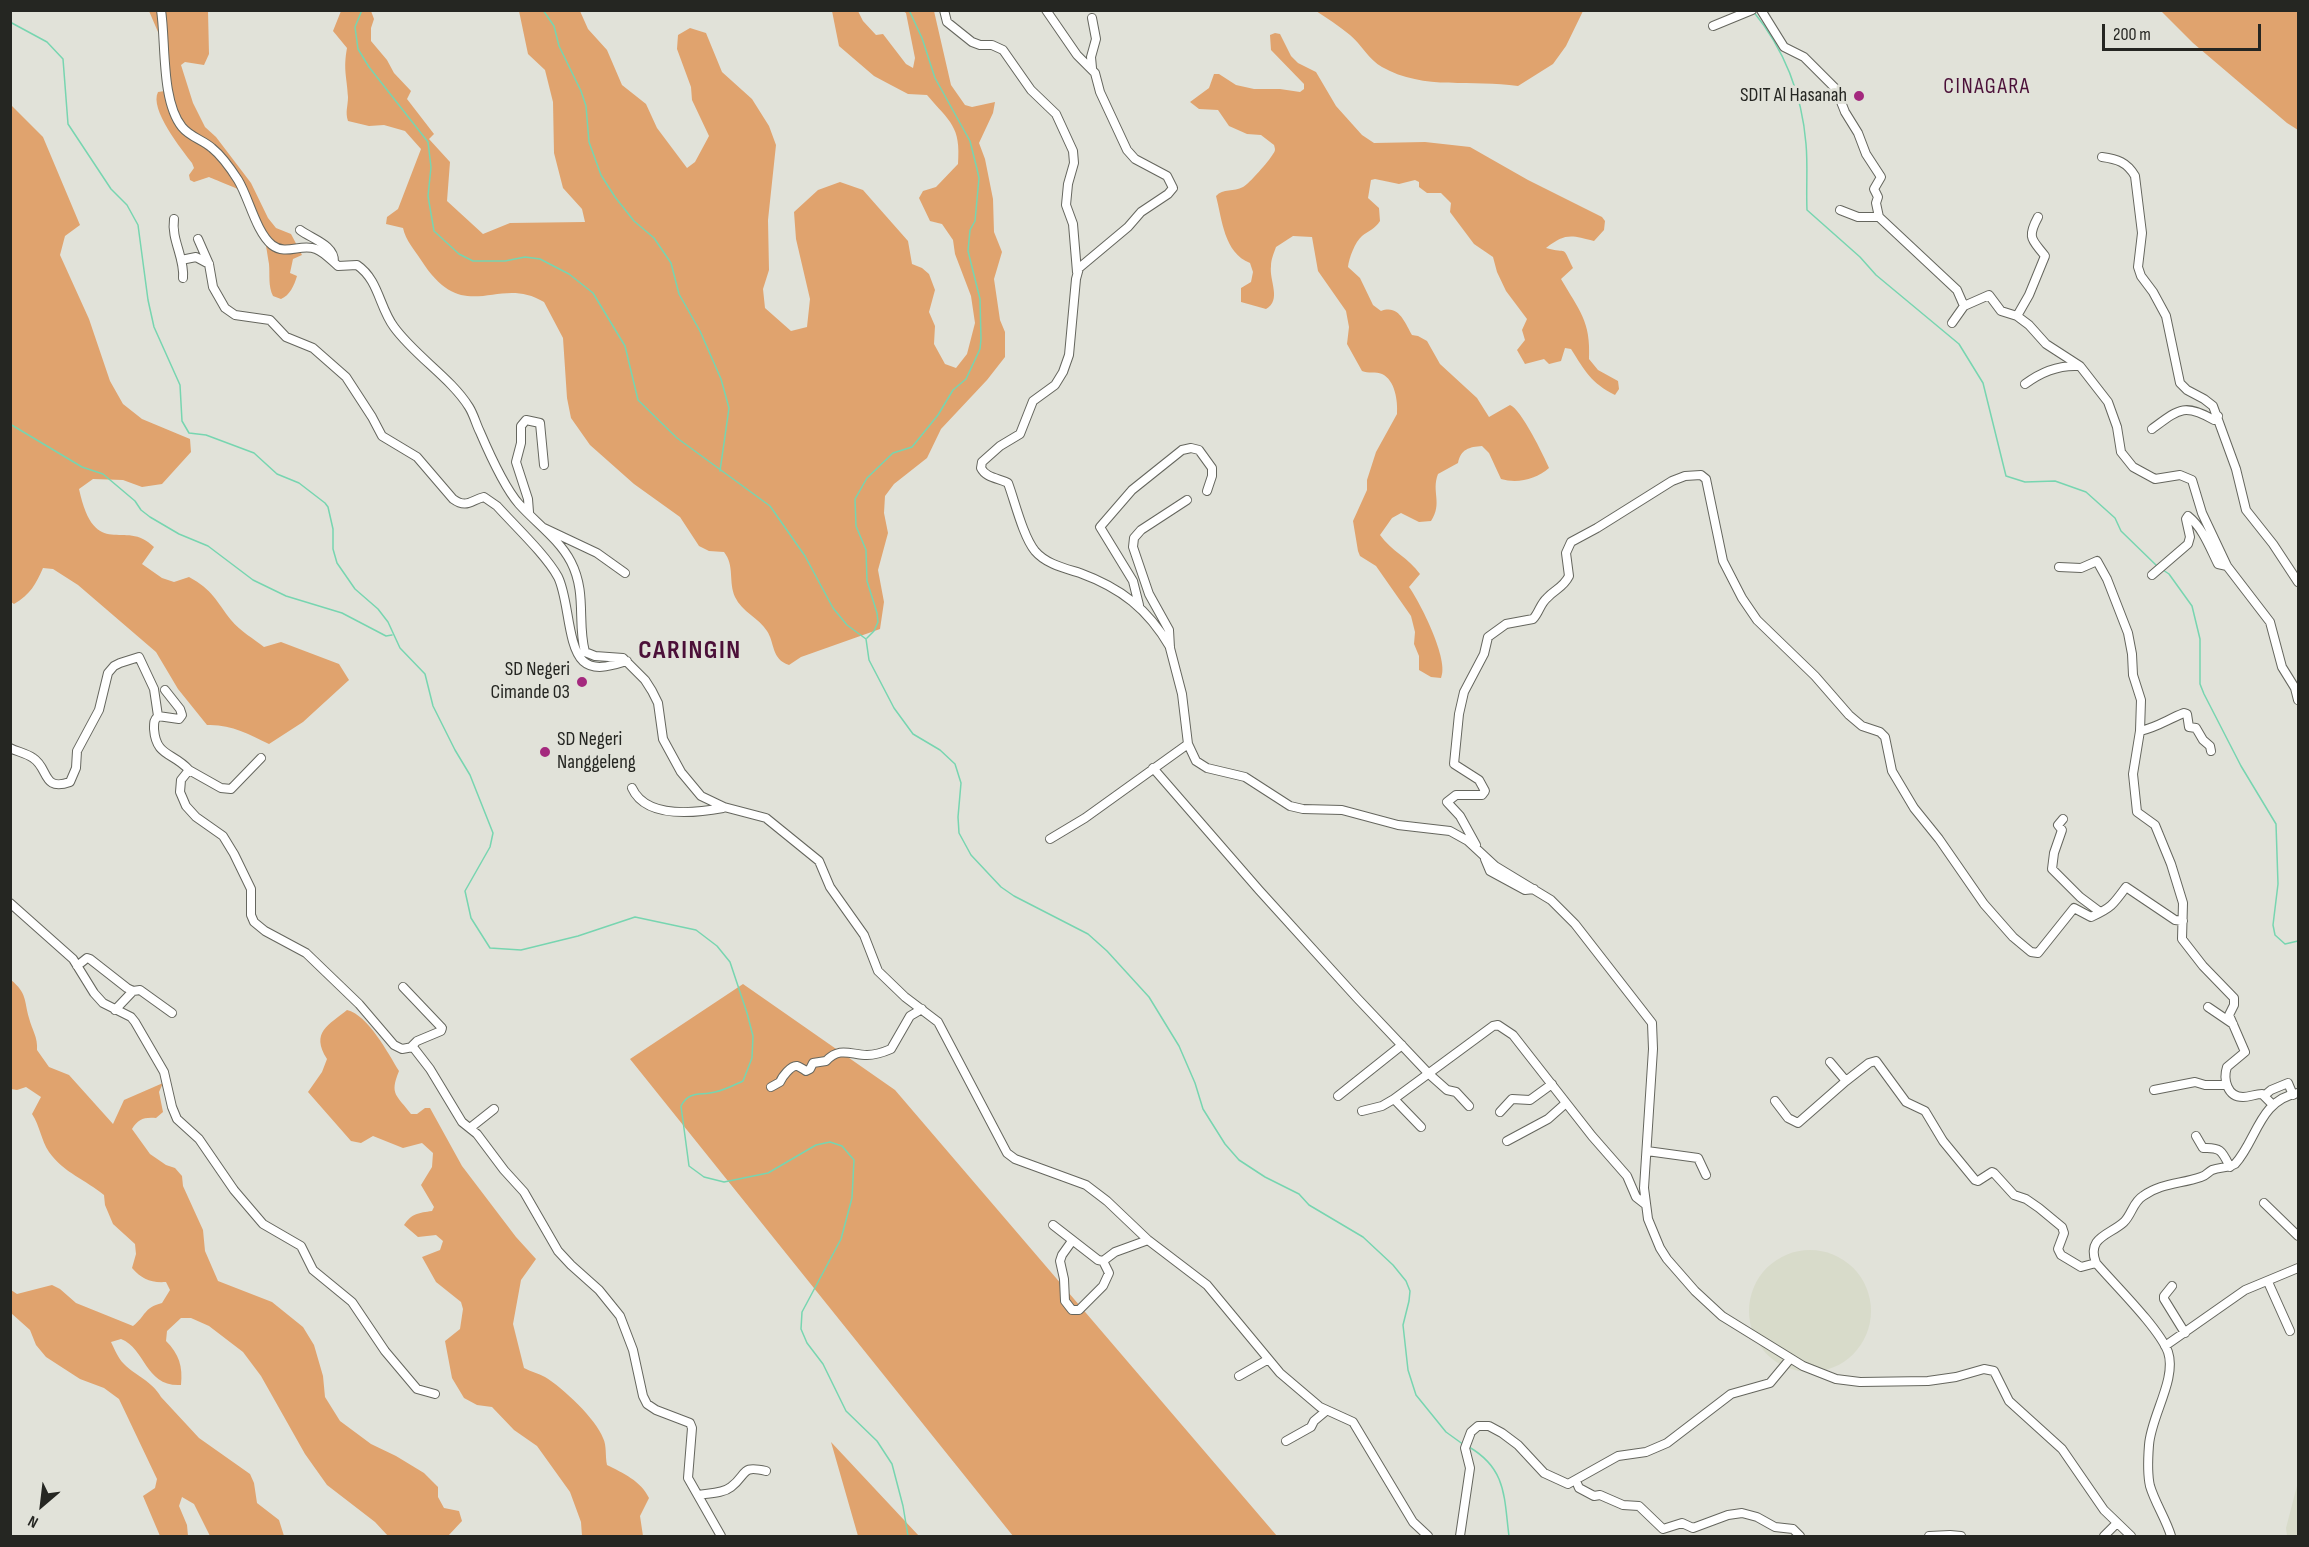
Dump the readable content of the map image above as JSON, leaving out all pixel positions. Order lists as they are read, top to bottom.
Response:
{
  "districts": ["CINAGARA", "CARINGIN"],
  "places": ["SDIT Al Hasanah", "SD Negeri Cimande 03", "SD Negeri Nanggeleng"],
  "scale_bar": "200 m",
  "north": "bottom left"
}
